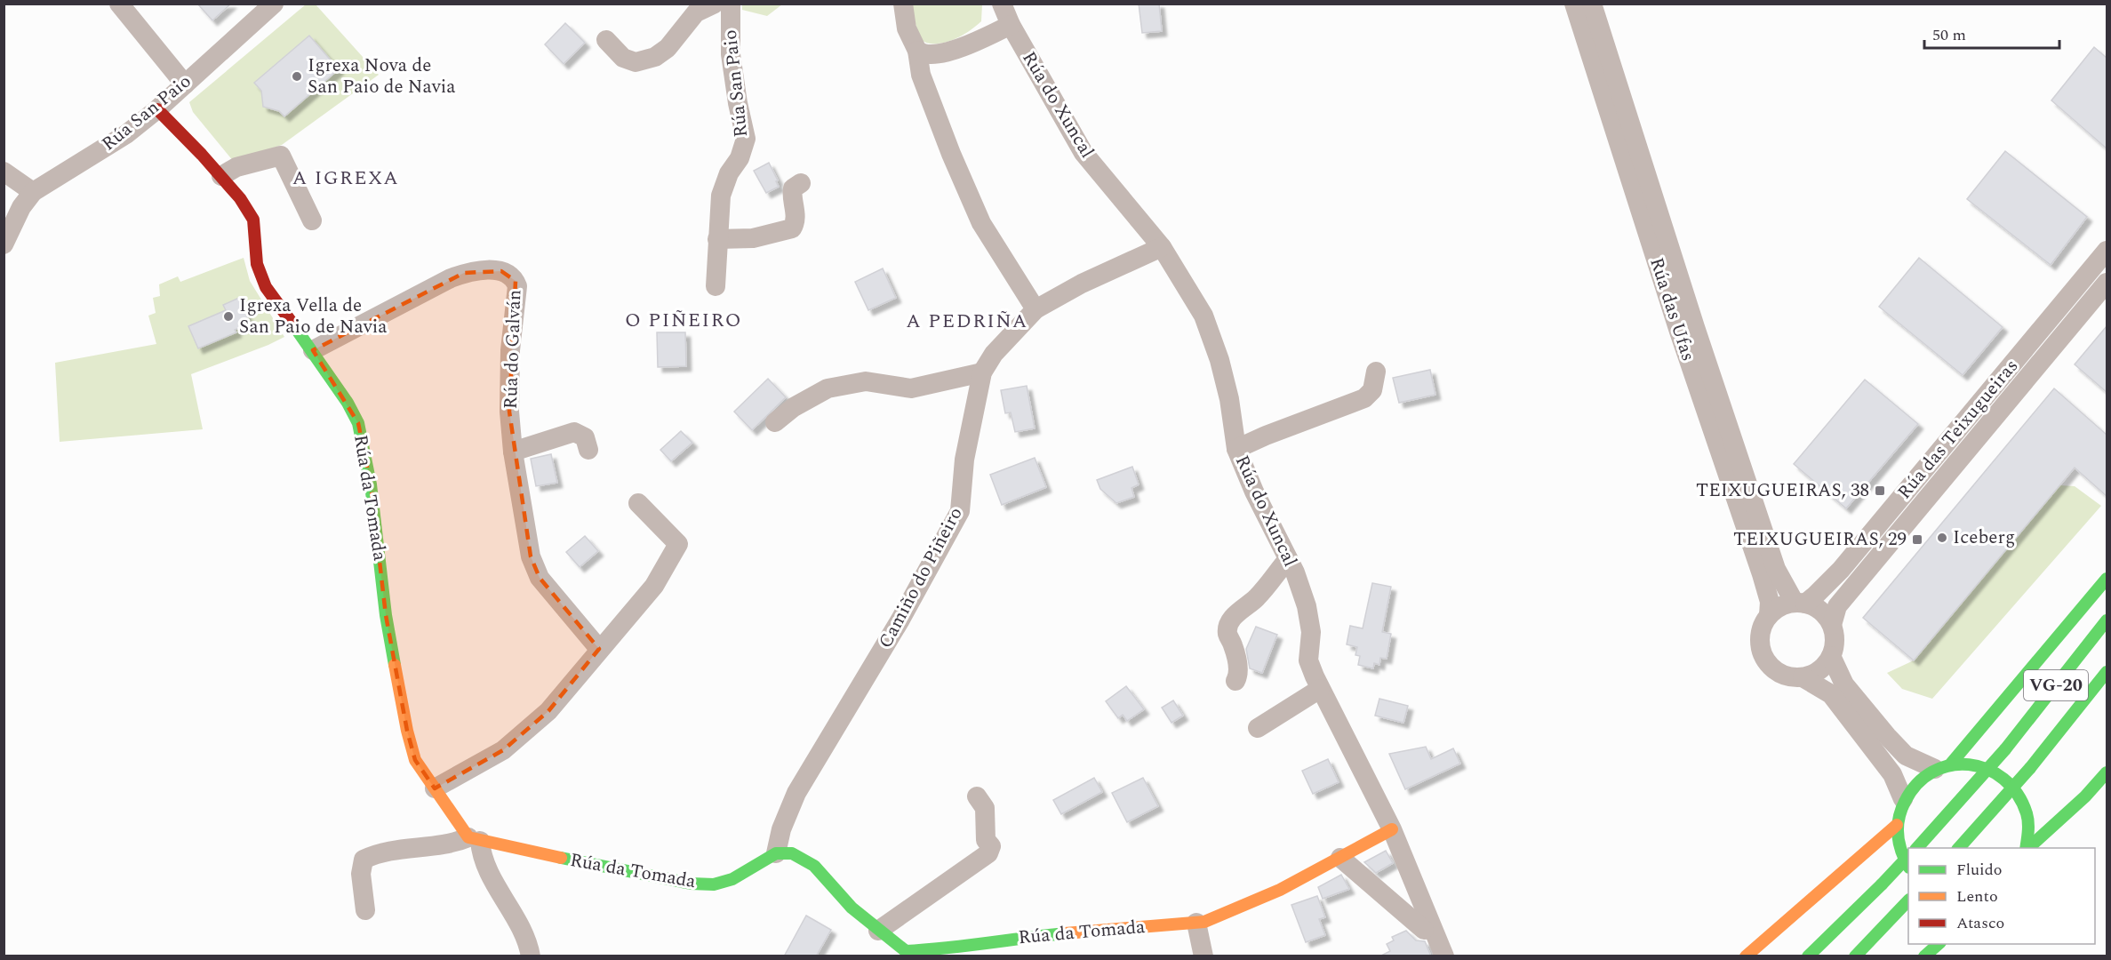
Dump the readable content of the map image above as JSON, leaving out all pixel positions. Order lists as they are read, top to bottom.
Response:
{
  "streets": {
    "main road": ["Rúa da Tomada", "VG-20"],
    "street": [
      "Rúa San Paio",
      "Rúa do Xuncal",
      "Rúa das Ufas",
      "Rúa do Galván",
      "Rúa das Teixugueiras",
      "Camiño do Piñeiro"
    ]
  },
  "crossings": [
    ["Rúa San Paio", "Rúa da Tomada"],
    ["Rúa do Xuncal", "Rúa da Tomada"],
    ["Rúa do Xuncal", "Camiño do Piñeiro"],
    ["Rúa das Ufas", "Rúa das Teixugueiras"],
    ["Rúa do Galván", "Rúa da Tomada"],
    ["Rúa da Tomada", "Camiño do Piñeiro"]
  ],
  "districts": ["A IGREXA", "O PIÑEIRO", "A PEDRIÑA"],
  "places": {
    "other": ["Igrexa Nova de San Paio de Navia", "Igrexa Vella de San Paio de Navia", "Iceberg"],
    "transit": ["TEIXUGUEIRAS, 38", "TEIXUGUEIRAS, 29"]
  },
  "legend": ["Fluido", "Lento", "Atasco"],
  "scale_bar": "50 m"
}
